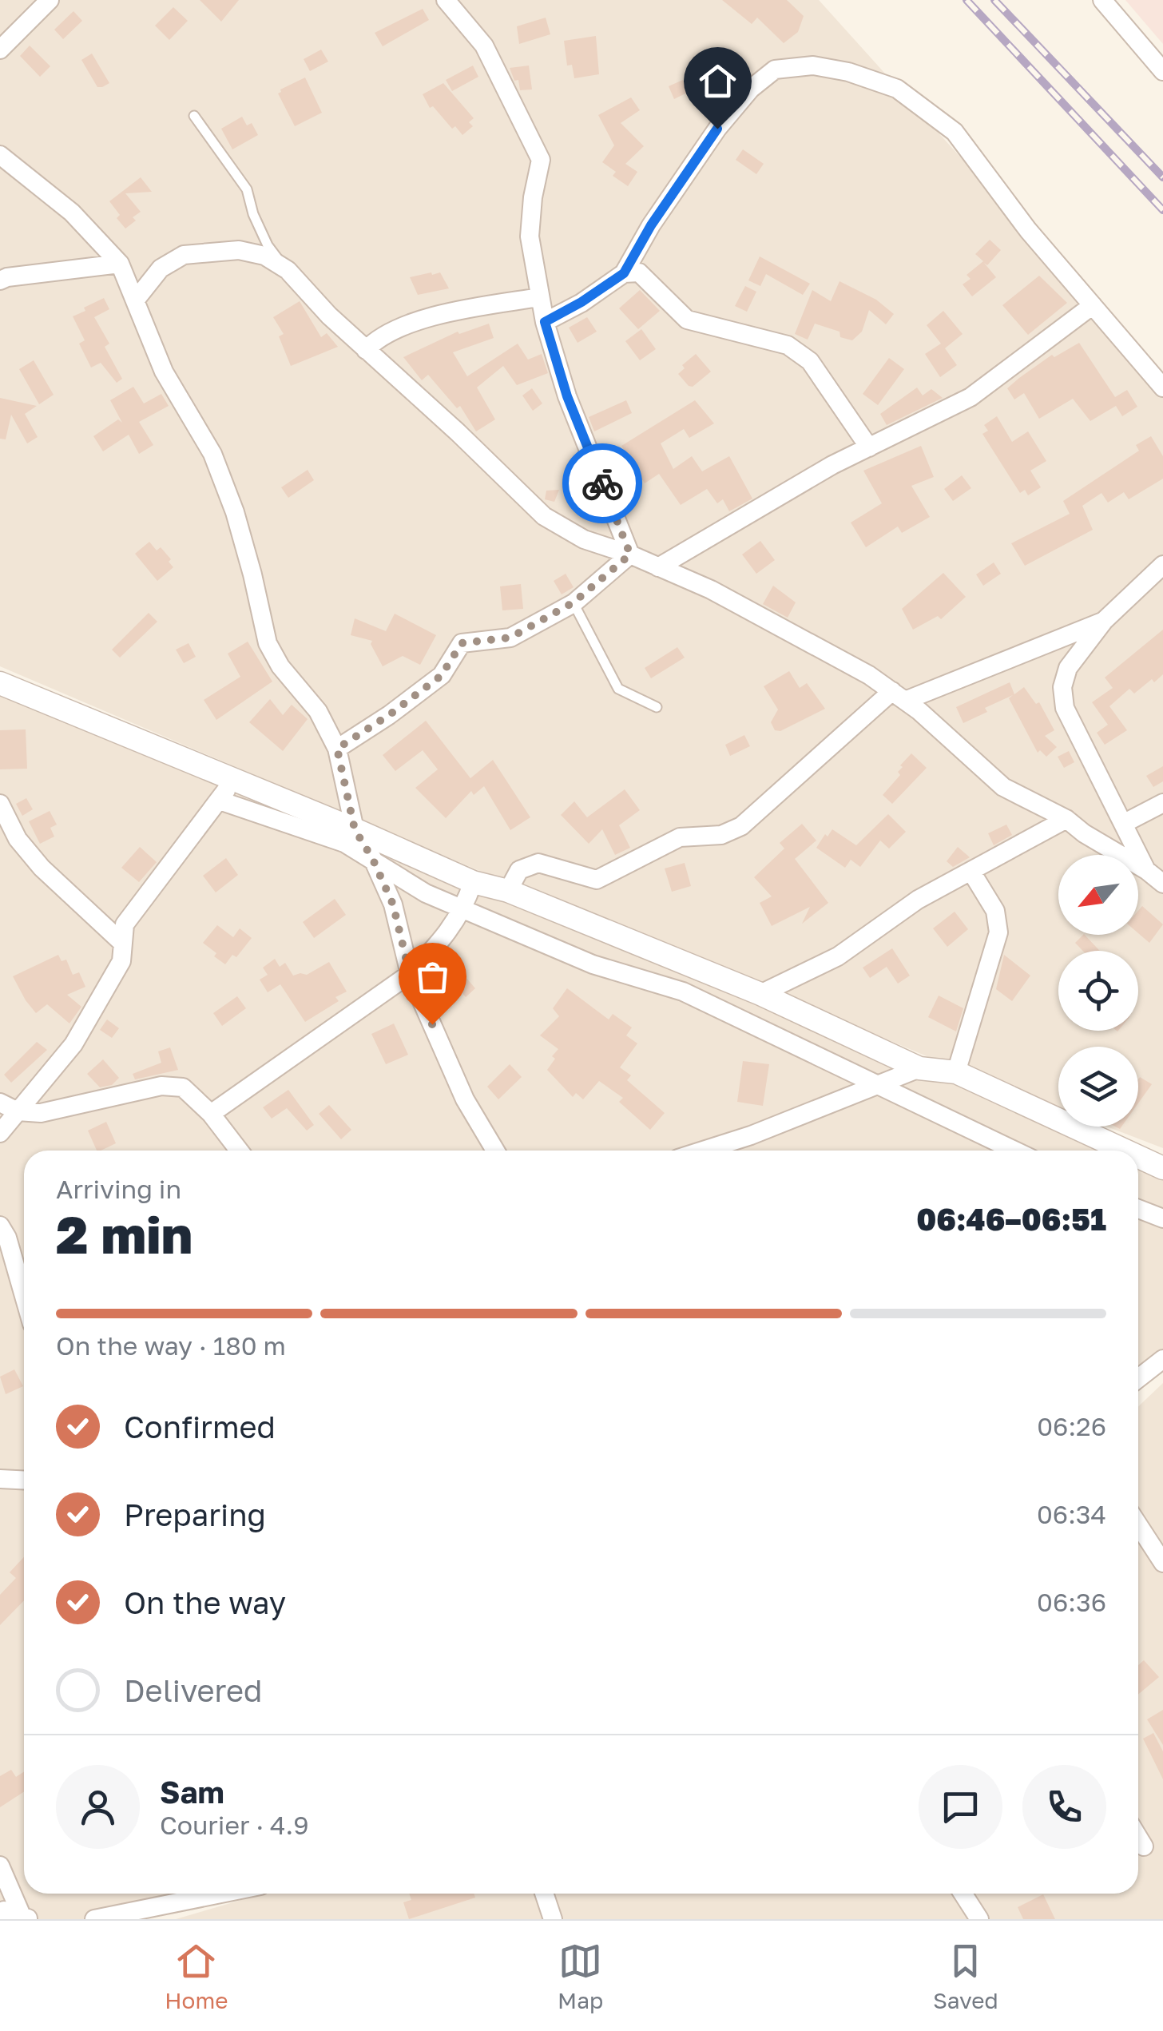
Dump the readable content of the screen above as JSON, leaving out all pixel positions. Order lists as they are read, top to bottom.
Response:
{
  "north": "bottom left",
  "page": {
    "heading": ["2 min", "Arriving in", "06:46–06:51"],
    "panel": ["Sam", "Courier · 4.9"],
    "bar": "On the way · 180 m",
    "list": [
      ["Confirmed", "06:26"],
      ["Preparing", "06:34"],
      ["On the way", "06:36"],
      "Delivered"
    ],
    "tabs": ["Home", "Map", "Saved"]
  }
}
